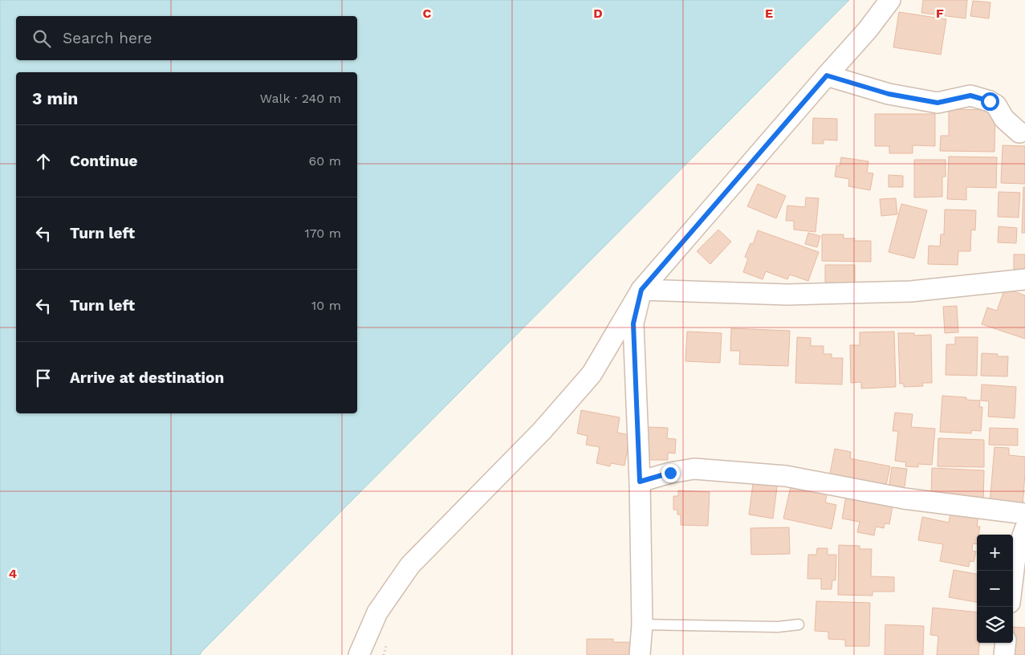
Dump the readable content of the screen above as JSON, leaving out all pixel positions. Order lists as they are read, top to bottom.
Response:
{
  "page": {
    "search": "Search here",
    "heading": ["3 min", "Walk · 240 m"],
    "list": [
      ["Continue", "60 m"],
      ["Turn left", "170 m"],
      ["Turn left", "10 m"],
      "Arrive at destination"
    ],
    "map_buttons": ["+", "−"]
  },
  "grid": {
    "columns": [
      "C",
      "D",
      "E",
      "F"
    ],
    "rows": ["4"]
  }
}
